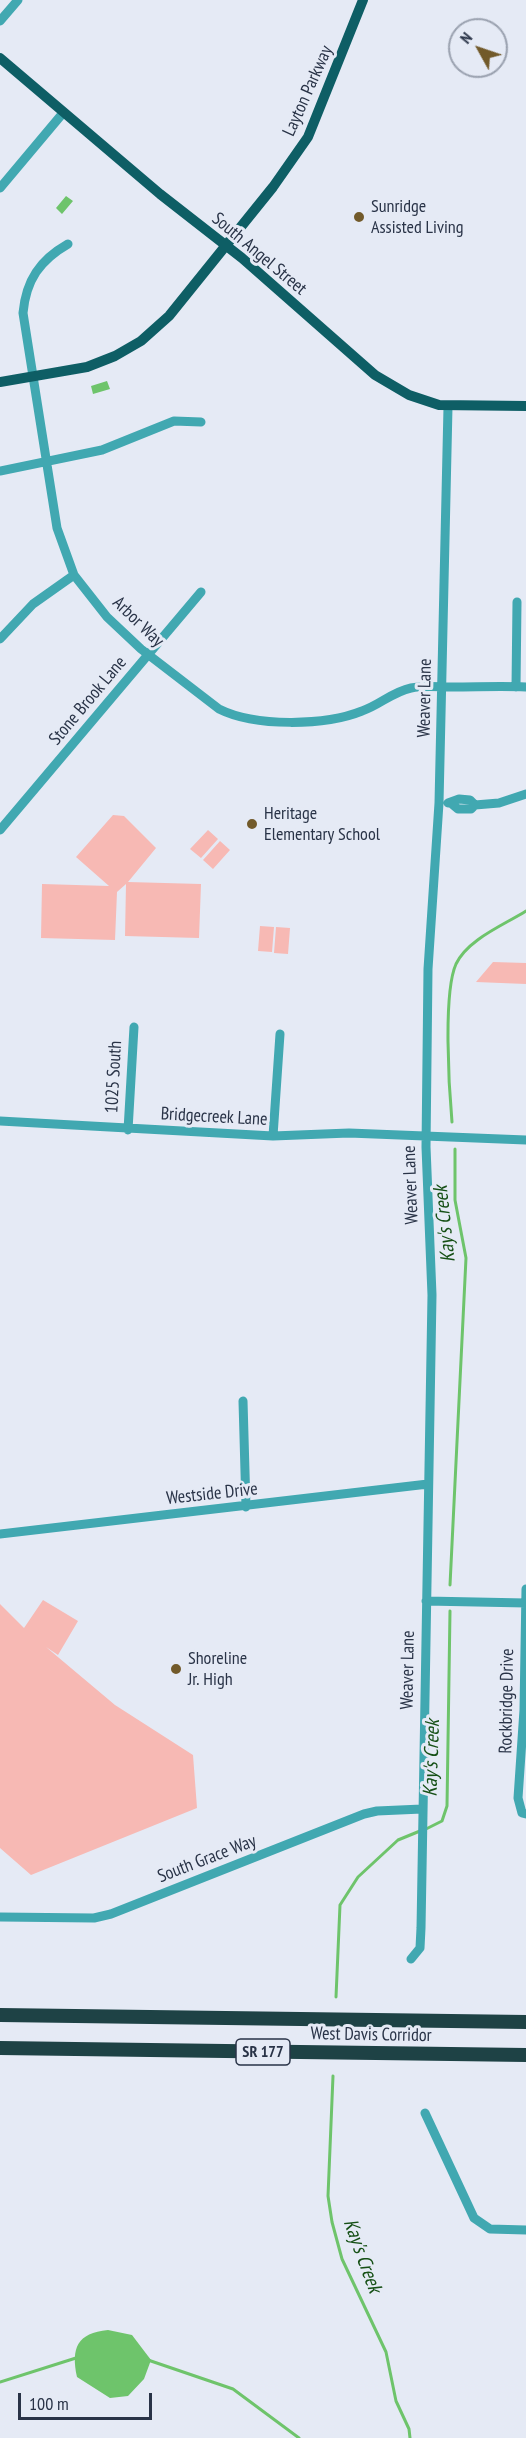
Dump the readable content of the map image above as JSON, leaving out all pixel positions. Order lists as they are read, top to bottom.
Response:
{
  "streets": {
    "highway": ["West Davis Corridor", "SR 177"],
    "main road": ["Layton Parkway", "South Angel Street"],
    "street": [
      "Arbor Way",
      "Weaver Lane",
      "Stone Brook Lane",
      "1025 South",
      "Bridgecreek Lane",
      "Westside Drive",
      "Rockbridge Drive",
      "South Grace Way"
    ]
  },
  "crossings": [
    ["Layton Parkway", "South Angel Street"],
    ["Layton Parkway", "Arbor Way"],
    ["South Angel Street", "Weaver Lane"],
    ["Arbor Way", "Weaver Lane"],
    ["Arbor Way", "Stone Brook Lane"],
    ["Weaver Lane", "Bridgecreek Lane"],
    ["Weaver Lane", "Westside Drive"],
    ["Weaver Lane", "South Grace Way"],
    ["1025 South", "Bridgecreek Lane"]
  ],
  "water": ["Kay's Creek"],
  "places": ["Sunridge Assisted Living", "Heritage Elementary School", "Shoreline Jr. High"],
  "scale_bar": "100 m",
  "north": "top left"
}
